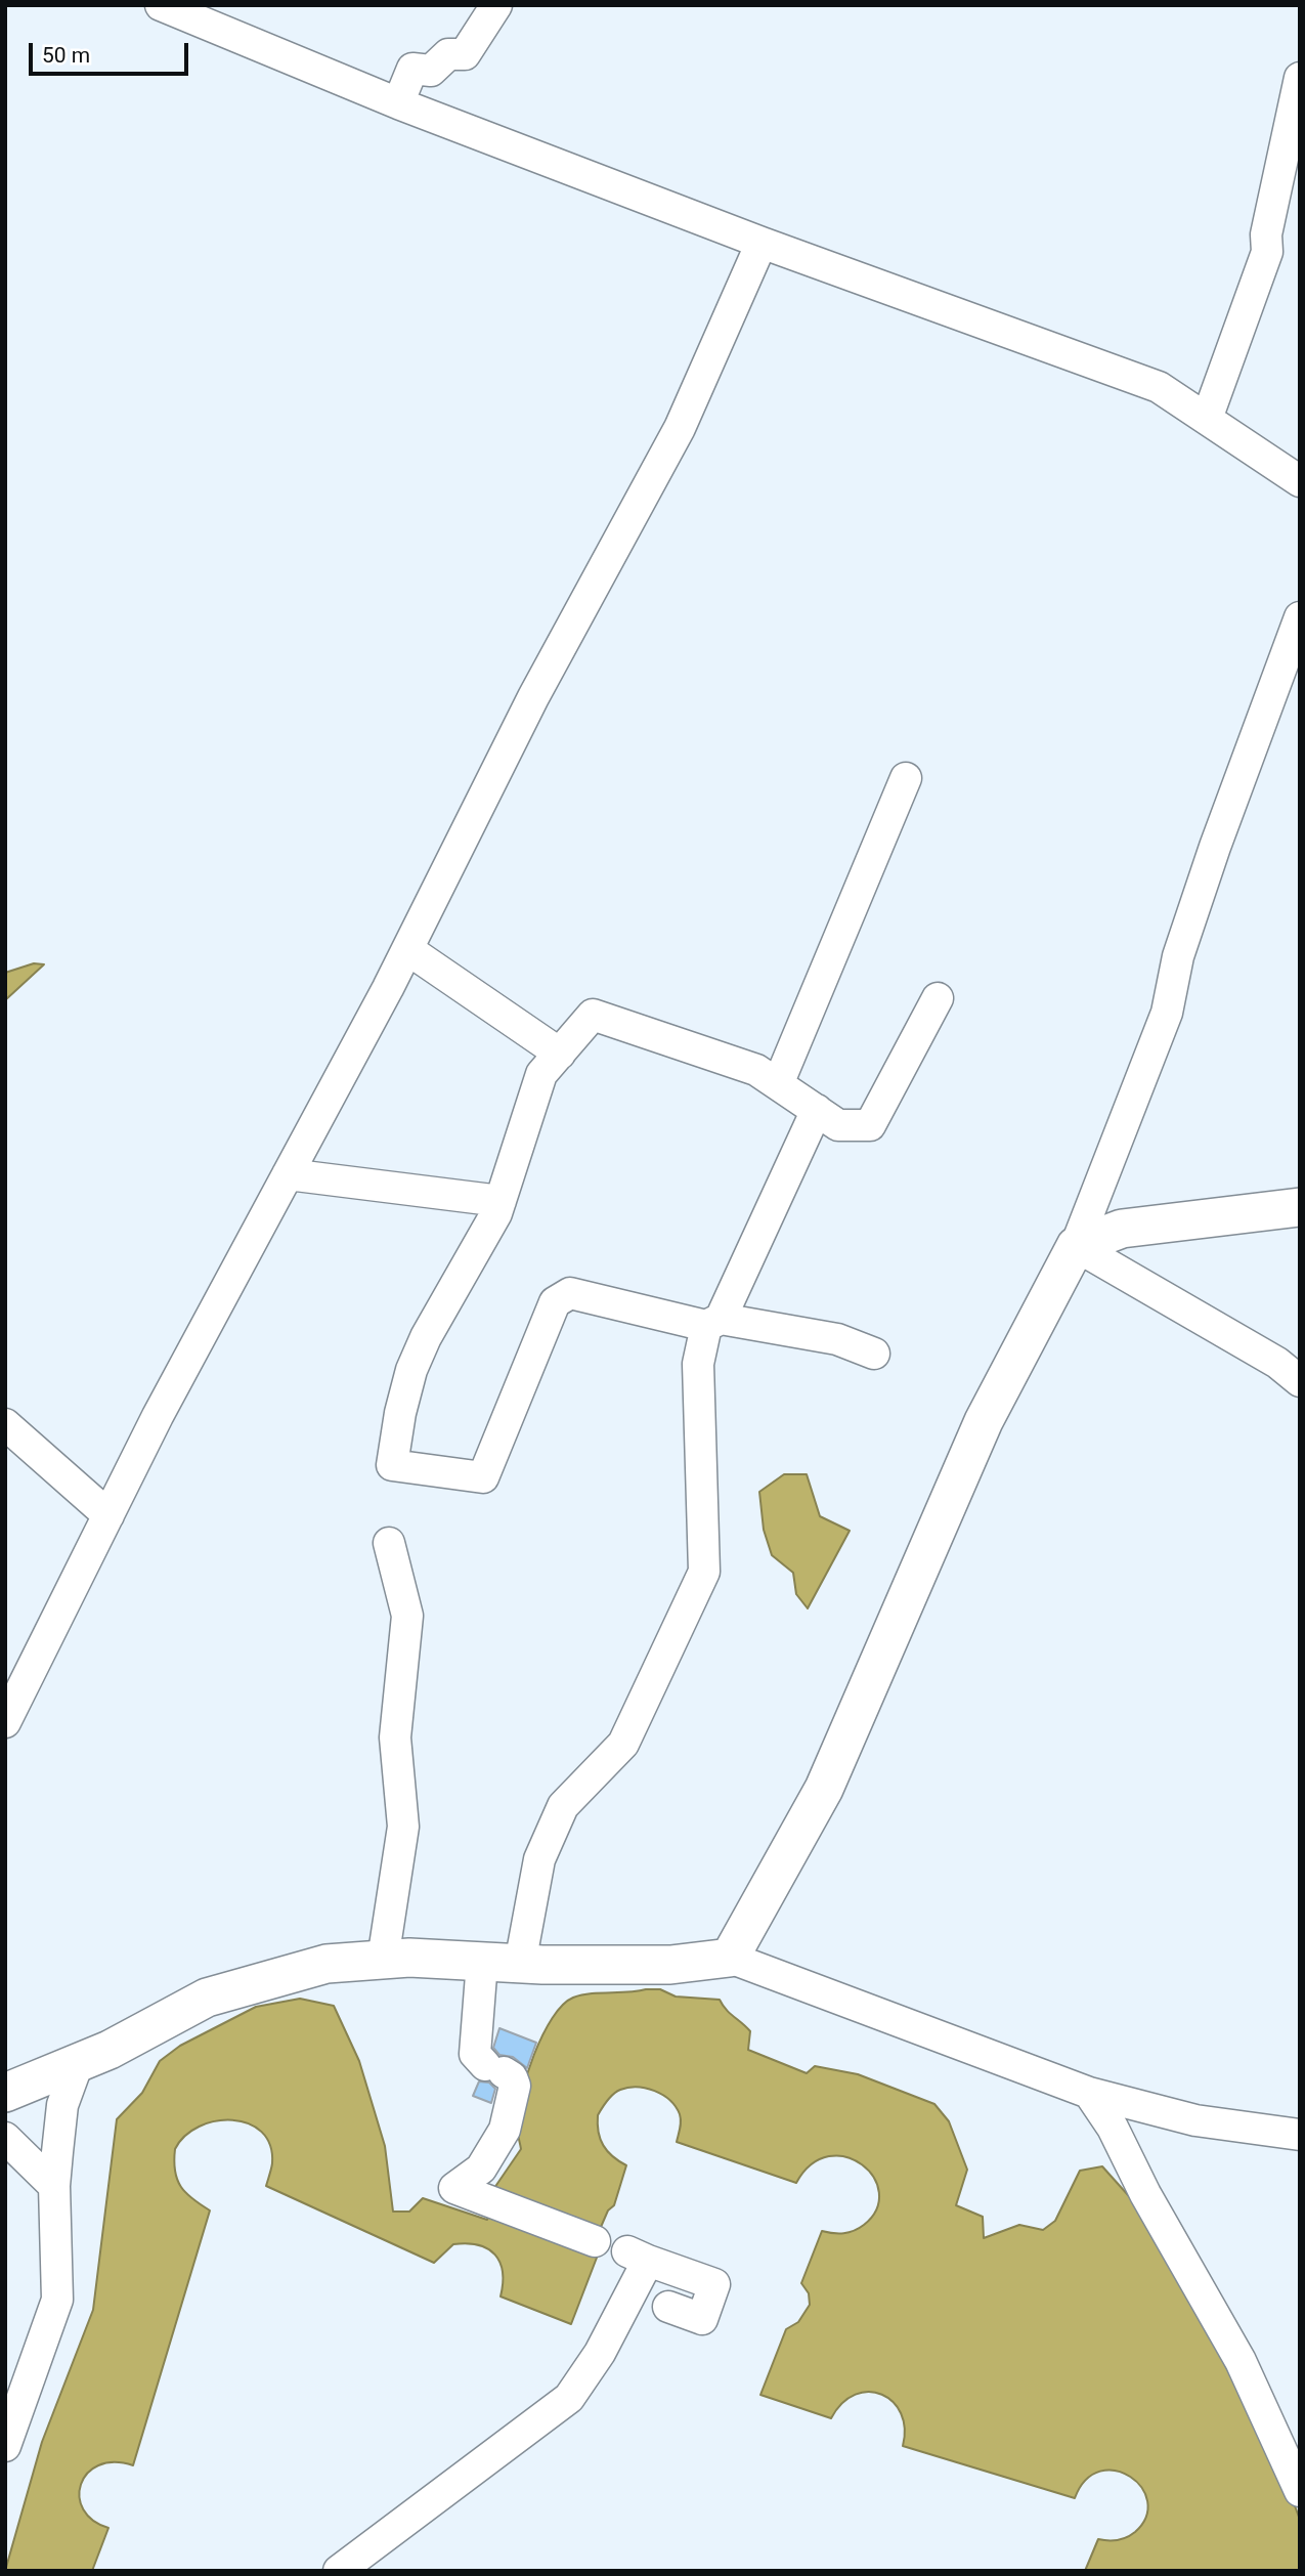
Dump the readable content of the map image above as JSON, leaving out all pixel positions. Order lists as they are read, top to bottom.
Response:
{
  "scale_bar": "50 m"
}
